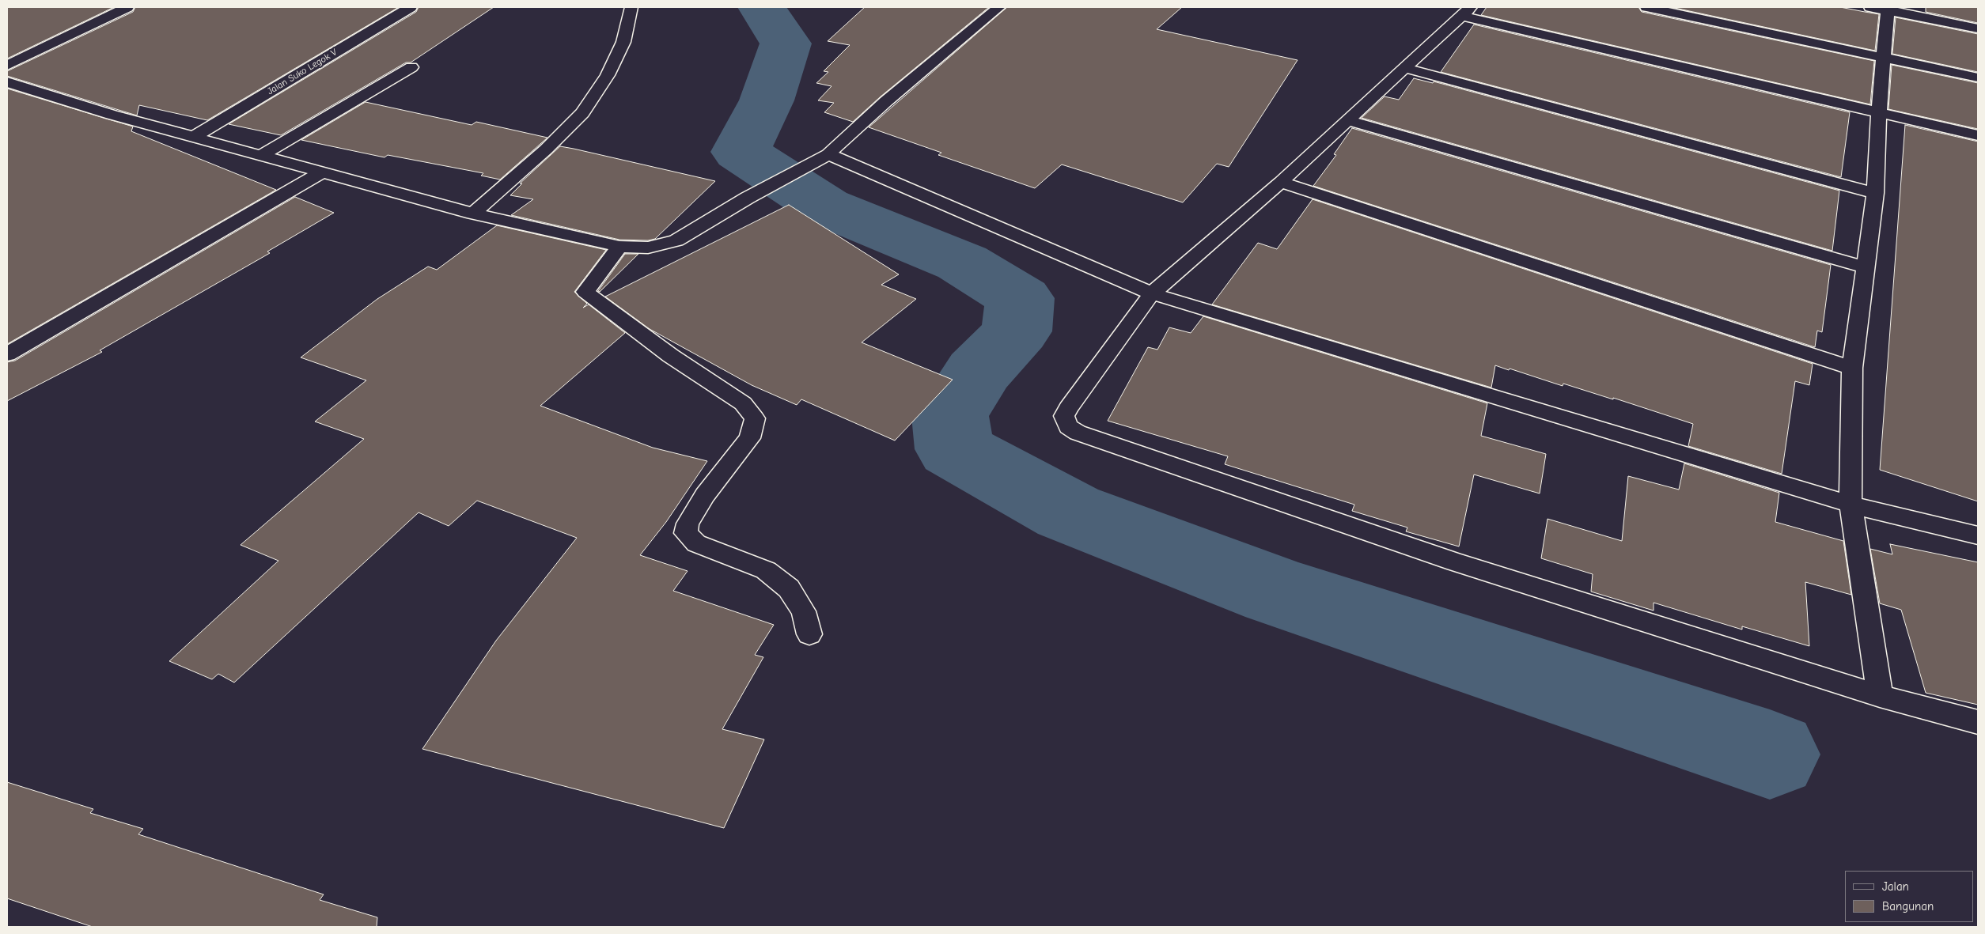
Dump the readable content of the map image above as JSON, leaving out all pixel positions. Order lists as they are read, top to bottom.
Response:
{
  "streets": {
    "street": ["Jalan Suko Legok V"]
  },
  "legend": ["Jalan", "Bangunan"]
}
